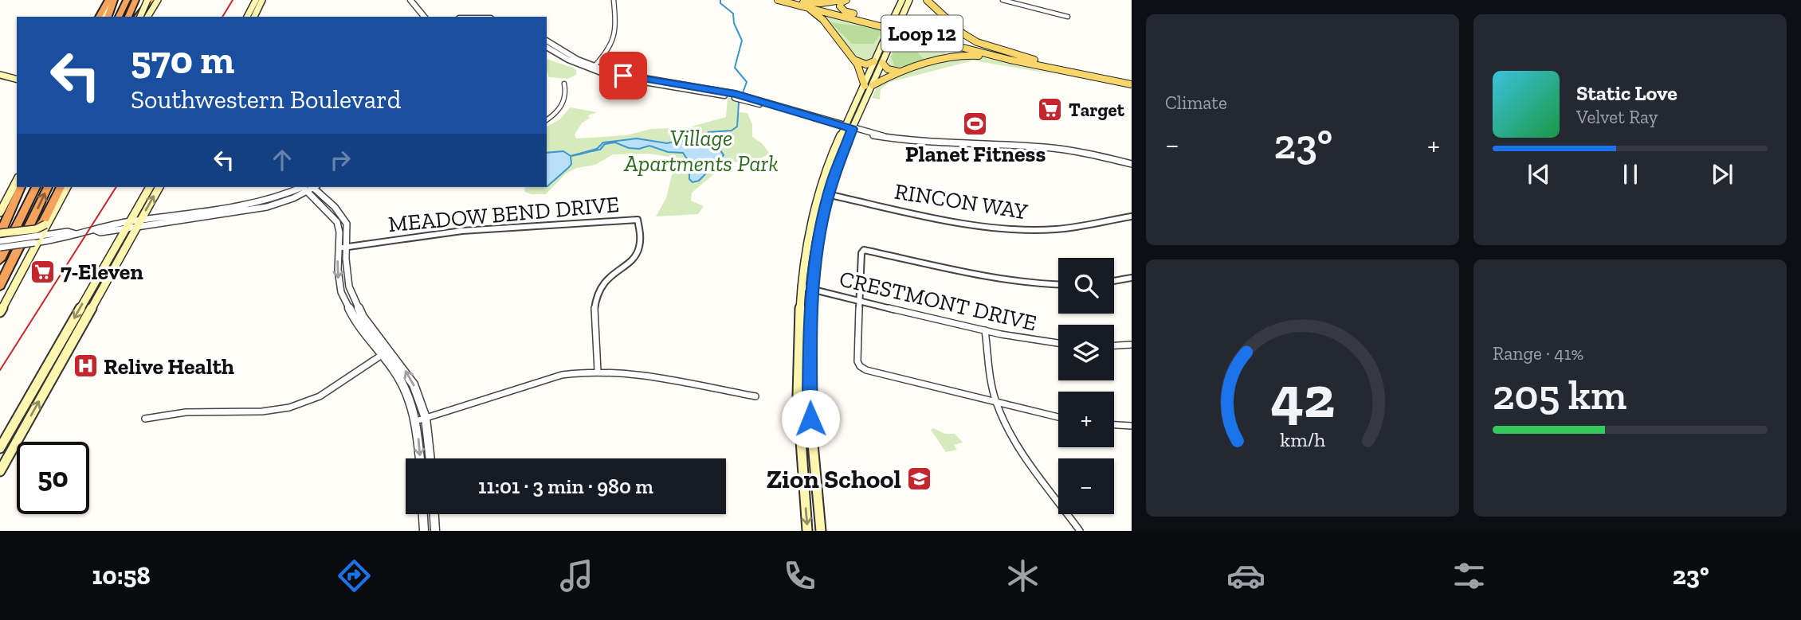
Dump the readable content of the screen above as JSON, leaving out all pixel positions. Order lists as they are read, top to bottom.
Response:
{
  "streets": {
    "main road": ["Loop 12"],
    "street": ["RINCON WAY", "MEADOW BEND DRIVE", "CRESTMONT DRIVE"]
  },
  "parks": ["Village Apartments Park"],
  "places": {
    "supermarket": ["Target", "7-Eleven"],
    "sports": ["Planet Fitness"],
    "hospital": ["Relive Health"],
    "school or university": ["Zion School"]
  },
  "page": {
    "tile": [
      "Climate",
      ["Range · 41%", "205 km"]
    ],
    "turn": ["570 m", "Southwestern Boulevard"],
    "song": ["Static Love", "Velvet Ray"],
    "heat": ["−", "23°", "+"],
    "map_buttons": ["+", "−"],
    "limit": "50",
    "trip": "11:01 · 3 min · 980 m",
    "tabs": ["10:58", "23°"],
    "gauge": ["42", "km/h"]
  }
}
